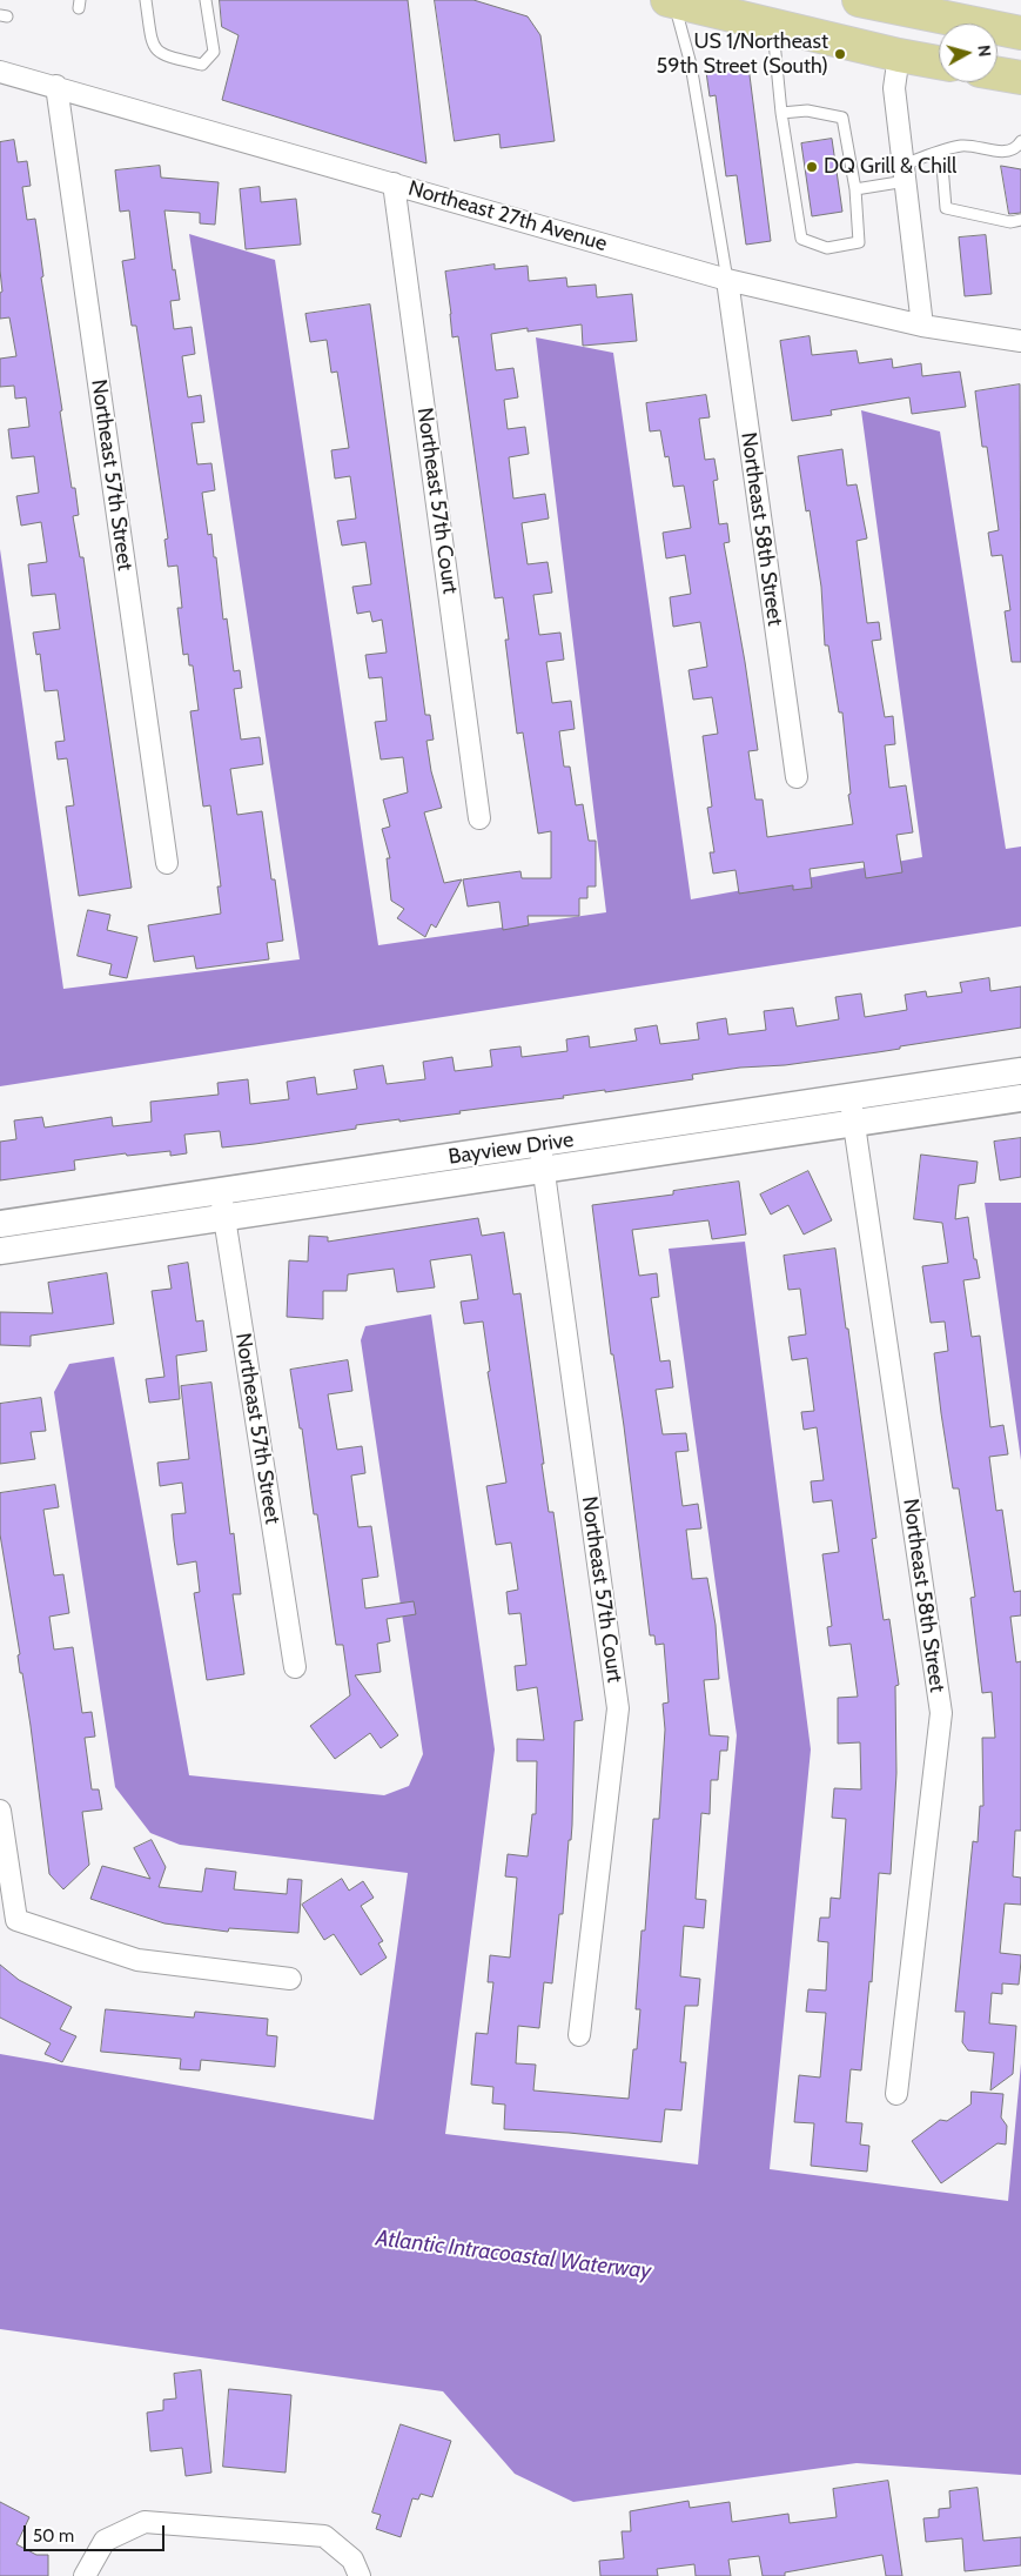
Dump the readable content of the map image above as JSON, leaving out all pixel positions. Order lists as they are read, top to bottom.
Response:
{
  "streets": {
    "street": [
      "Northeast 27th Avenue",
      "Northeast 57th Street",
      "Northeast 57th Court",
      "Northeast 58th Street",
      "Bayview Drive"
    ]
  },
  "crossings": [
    ["Northeast 27th Avenue", "Northeast 57th Street"],
    ["Northeast 27th Avenue", "Northeast 57th Court"],
    ["Northeast 27th Avenue", "Northeast 58th Street"],
    ["Northeast 57th Street", "Bayview Drive"],
    ["Northeast 57th Court", "Bayview Drive"],
    ["Northeast 58th Street", "Bayview Drive"]
  ],
  "water": ["Atlantic Intracoastal Waterway"],
  "places": ["US 1/Northeast 59th Street (South)", "DQ Grill & Chill"],
  "scale_bar": "50 m",
  "north": "right"
}
